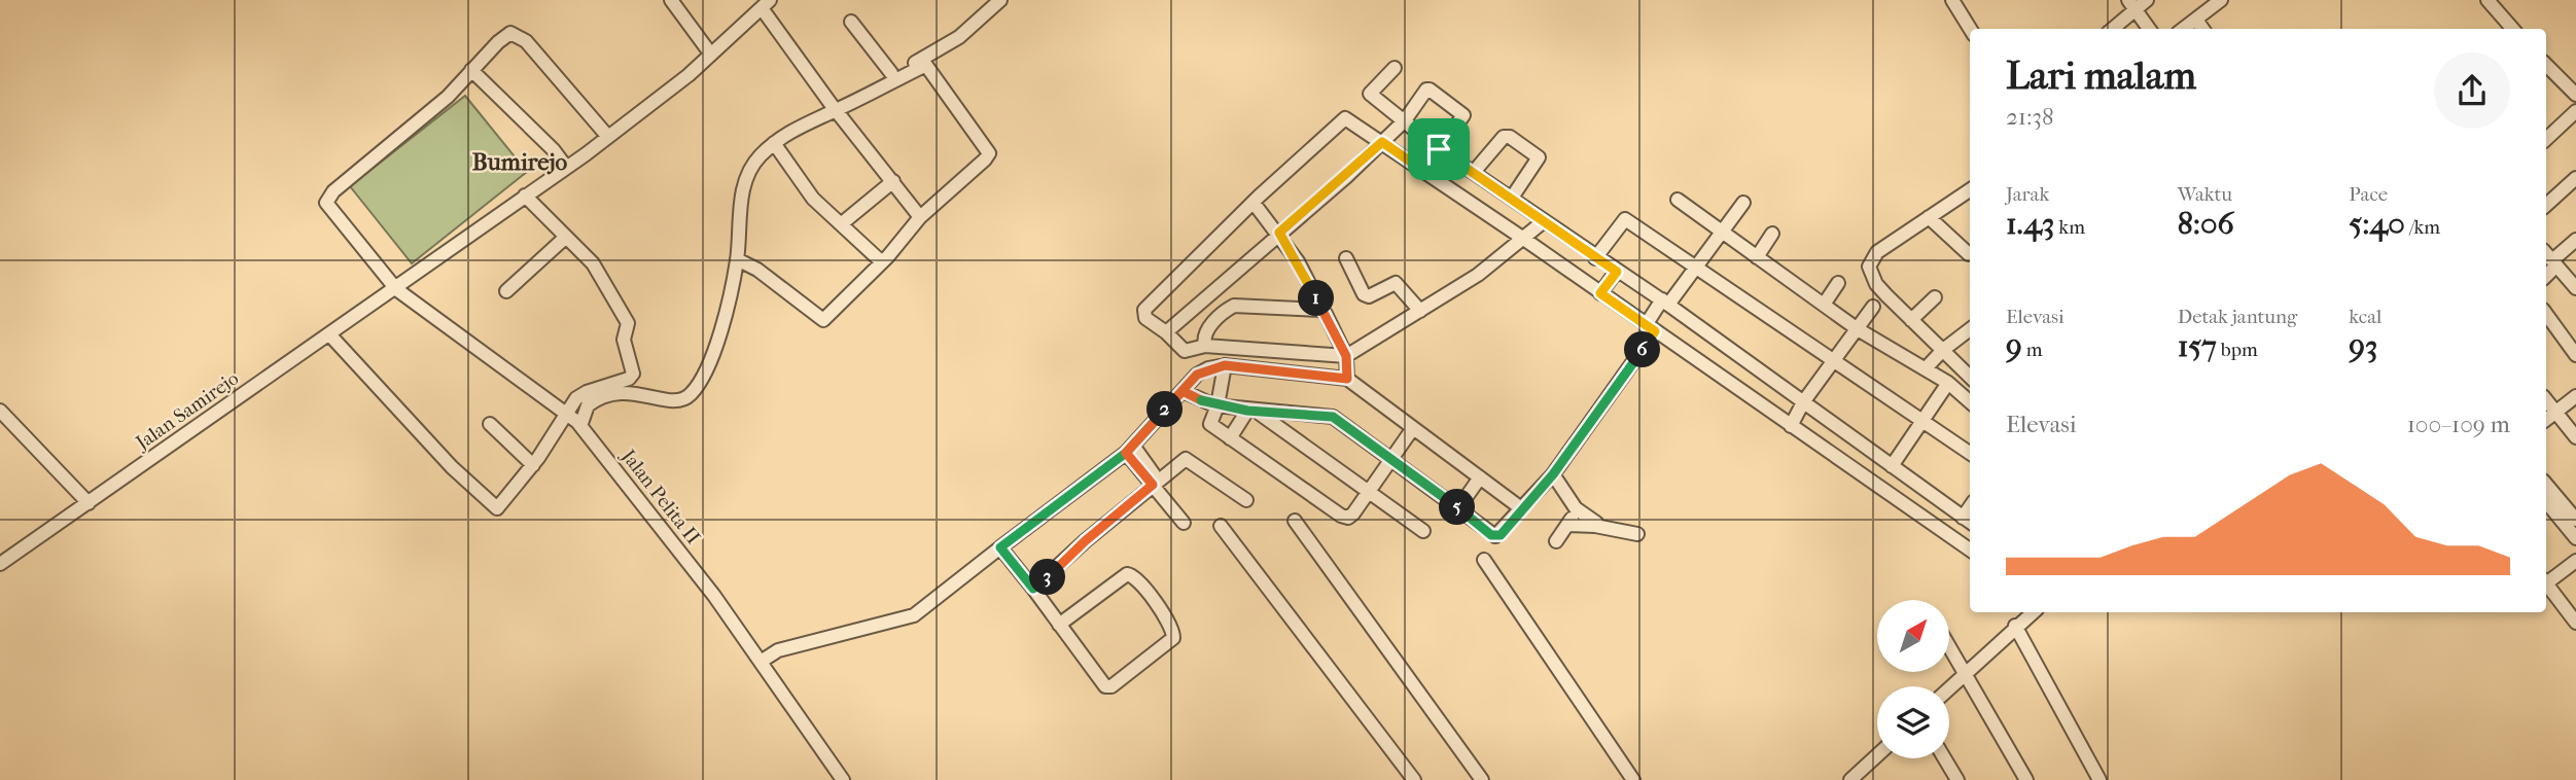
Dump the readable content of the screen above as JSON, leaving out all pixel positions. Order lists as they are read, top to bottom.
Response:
{
  "streets": {
    "street": ["Jalan Samirejo", "Jalan Pelita II"]
  },
  "crossings": [
    ["Jalan Samirejo", "Jalan Pelita II"]
  ],
  "districts": ["Bumirejo"],
  "north": "top right",
  "page": {
    "heading": ["Lari malam", "21:38"],
    "stats": [
      ["Jarak", "1.43 km"],
      ["Waktu", "8:06"],
      ["Pace", "5:40 /km"],
      ["Elevasi", "9 m"],
      ["Detak jantung", "157 bpm"],
      ["kcal", "93"]
    ],
    "pins": [
      "1",
      "6",
      "2",
      "5",
      "3"
    ],
    "chart": ["Elevasi", "100–109 m"]
  }
}
